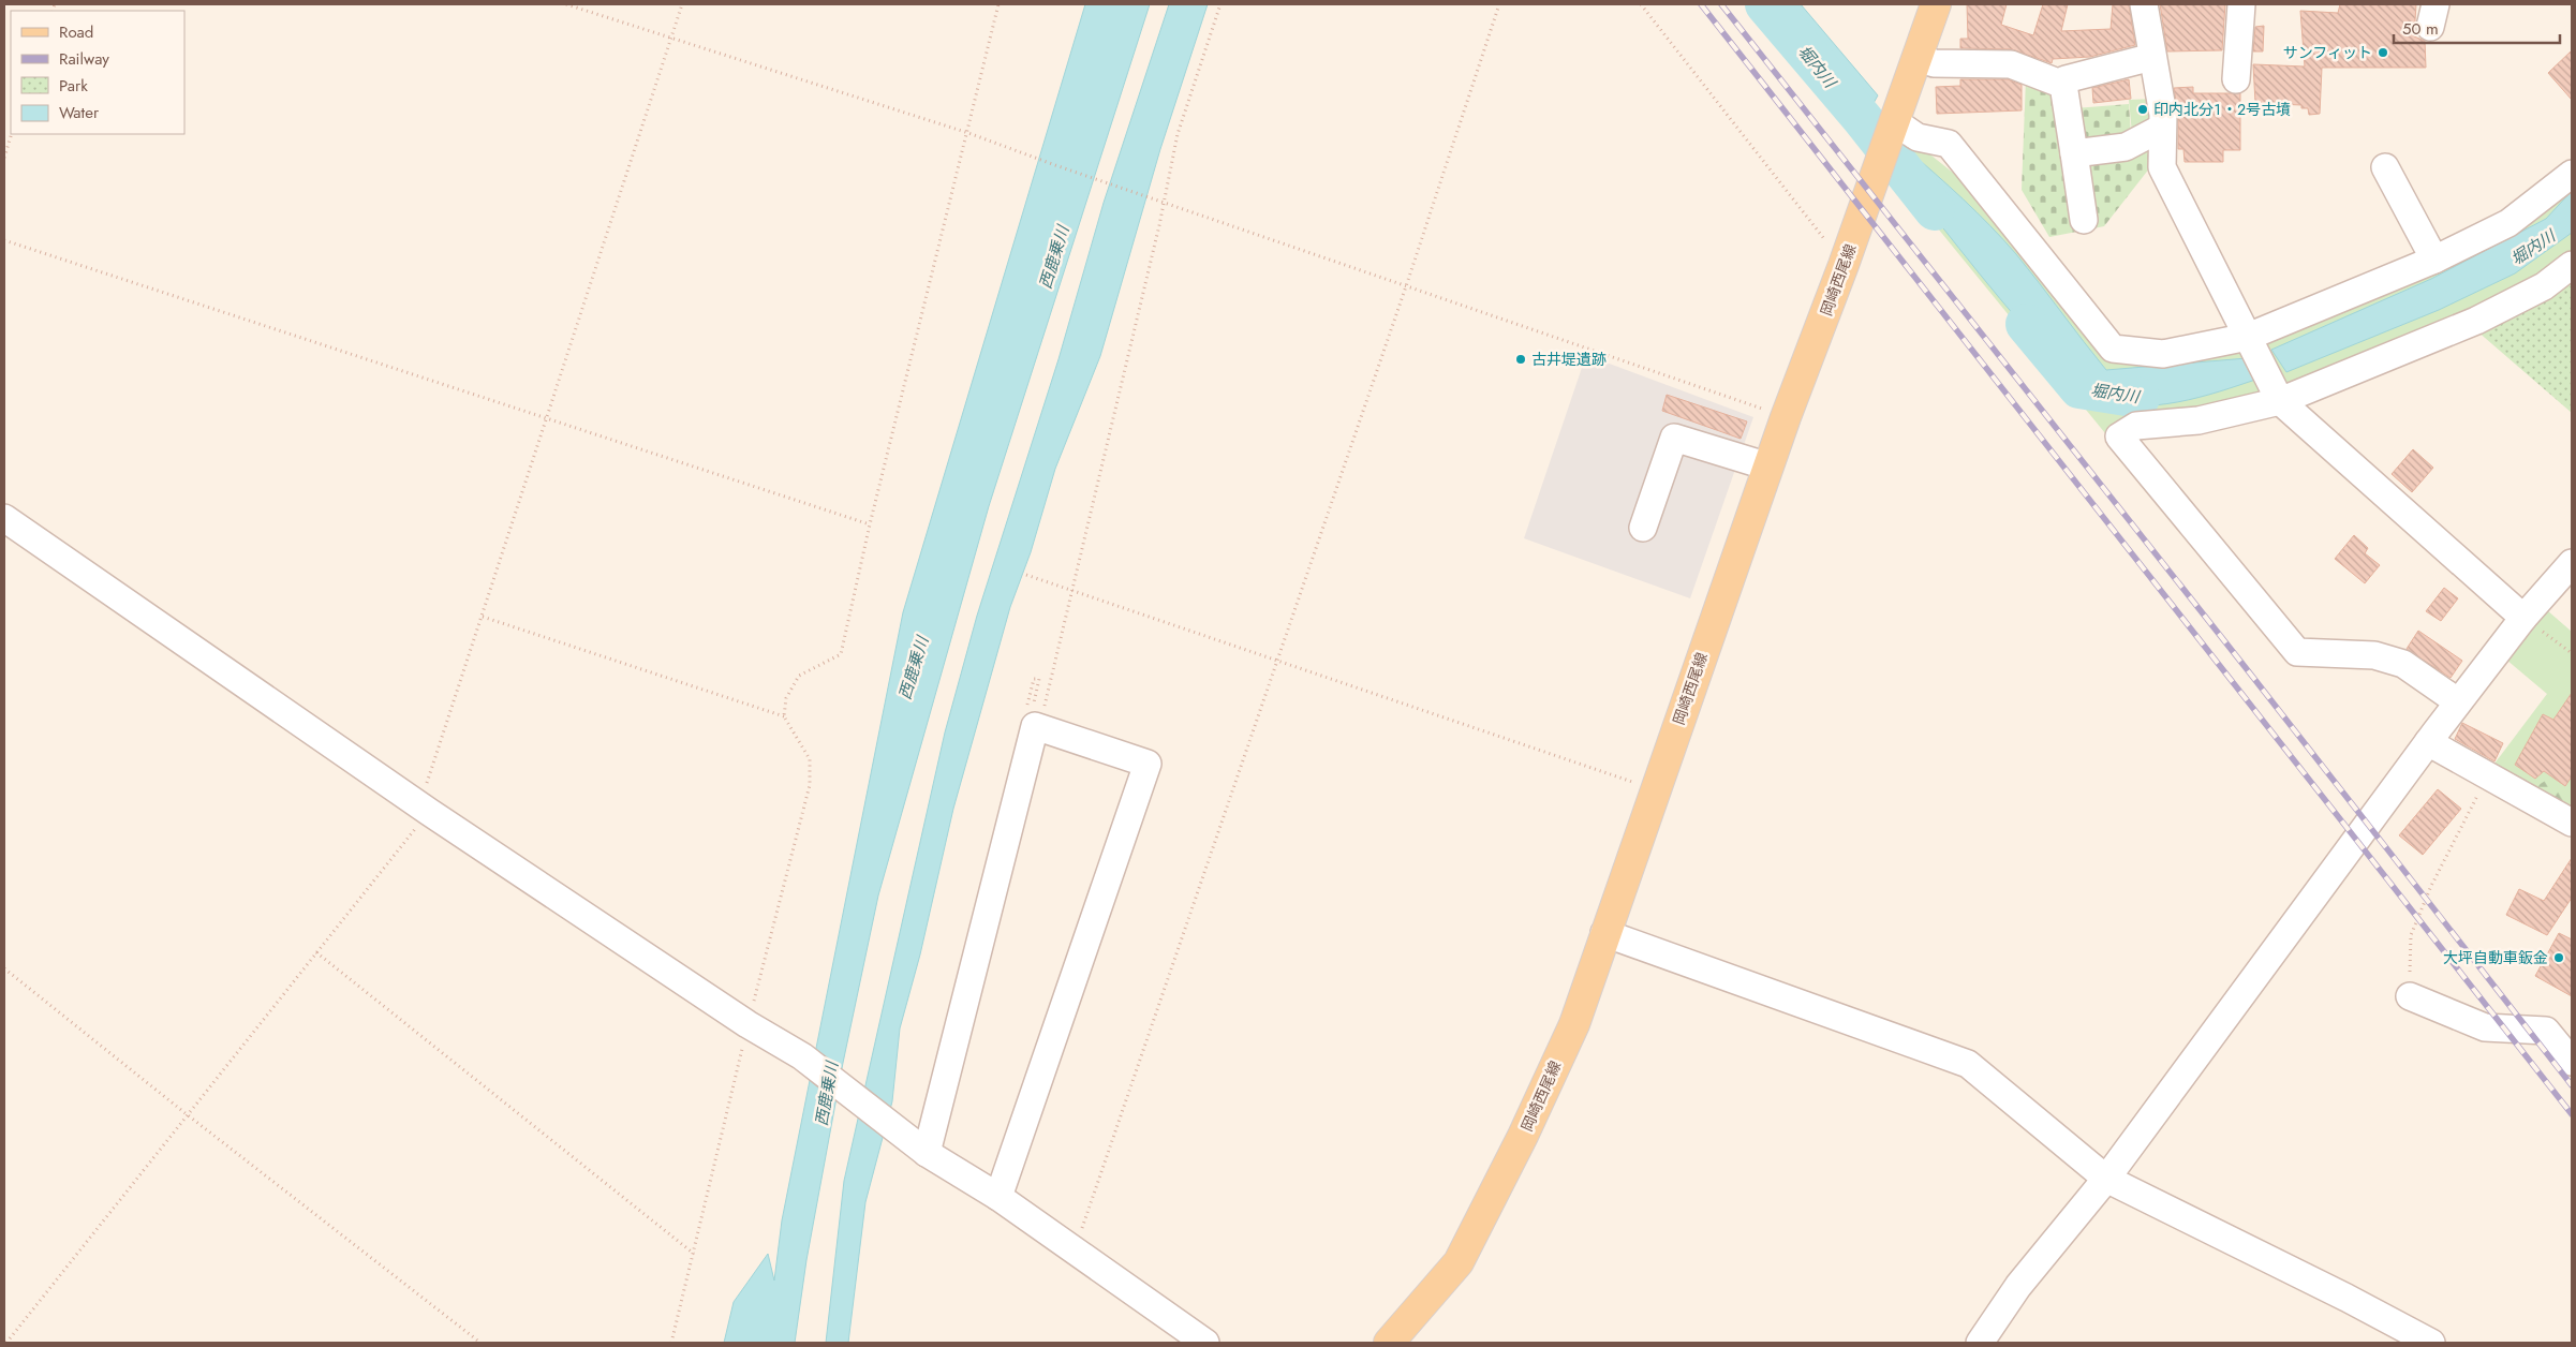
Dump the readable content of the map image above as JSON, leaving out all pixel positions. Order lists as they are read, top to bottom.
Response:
{
  "streets": {
    "main road": ["岡崎西尾線"]
  },
  "water": ["堀内川", "西鹿乗川"],
  "places": [
    "サンフィット",
    "印内北分１・２号古墳",
    "古井堤遺跡",
    "大坪自動車鈑金"
  ],
  "legend": [
    "Road",
    "Railway",
    "Park",
    "Water"
  ],
  "scale_bar": "50 m"
}
